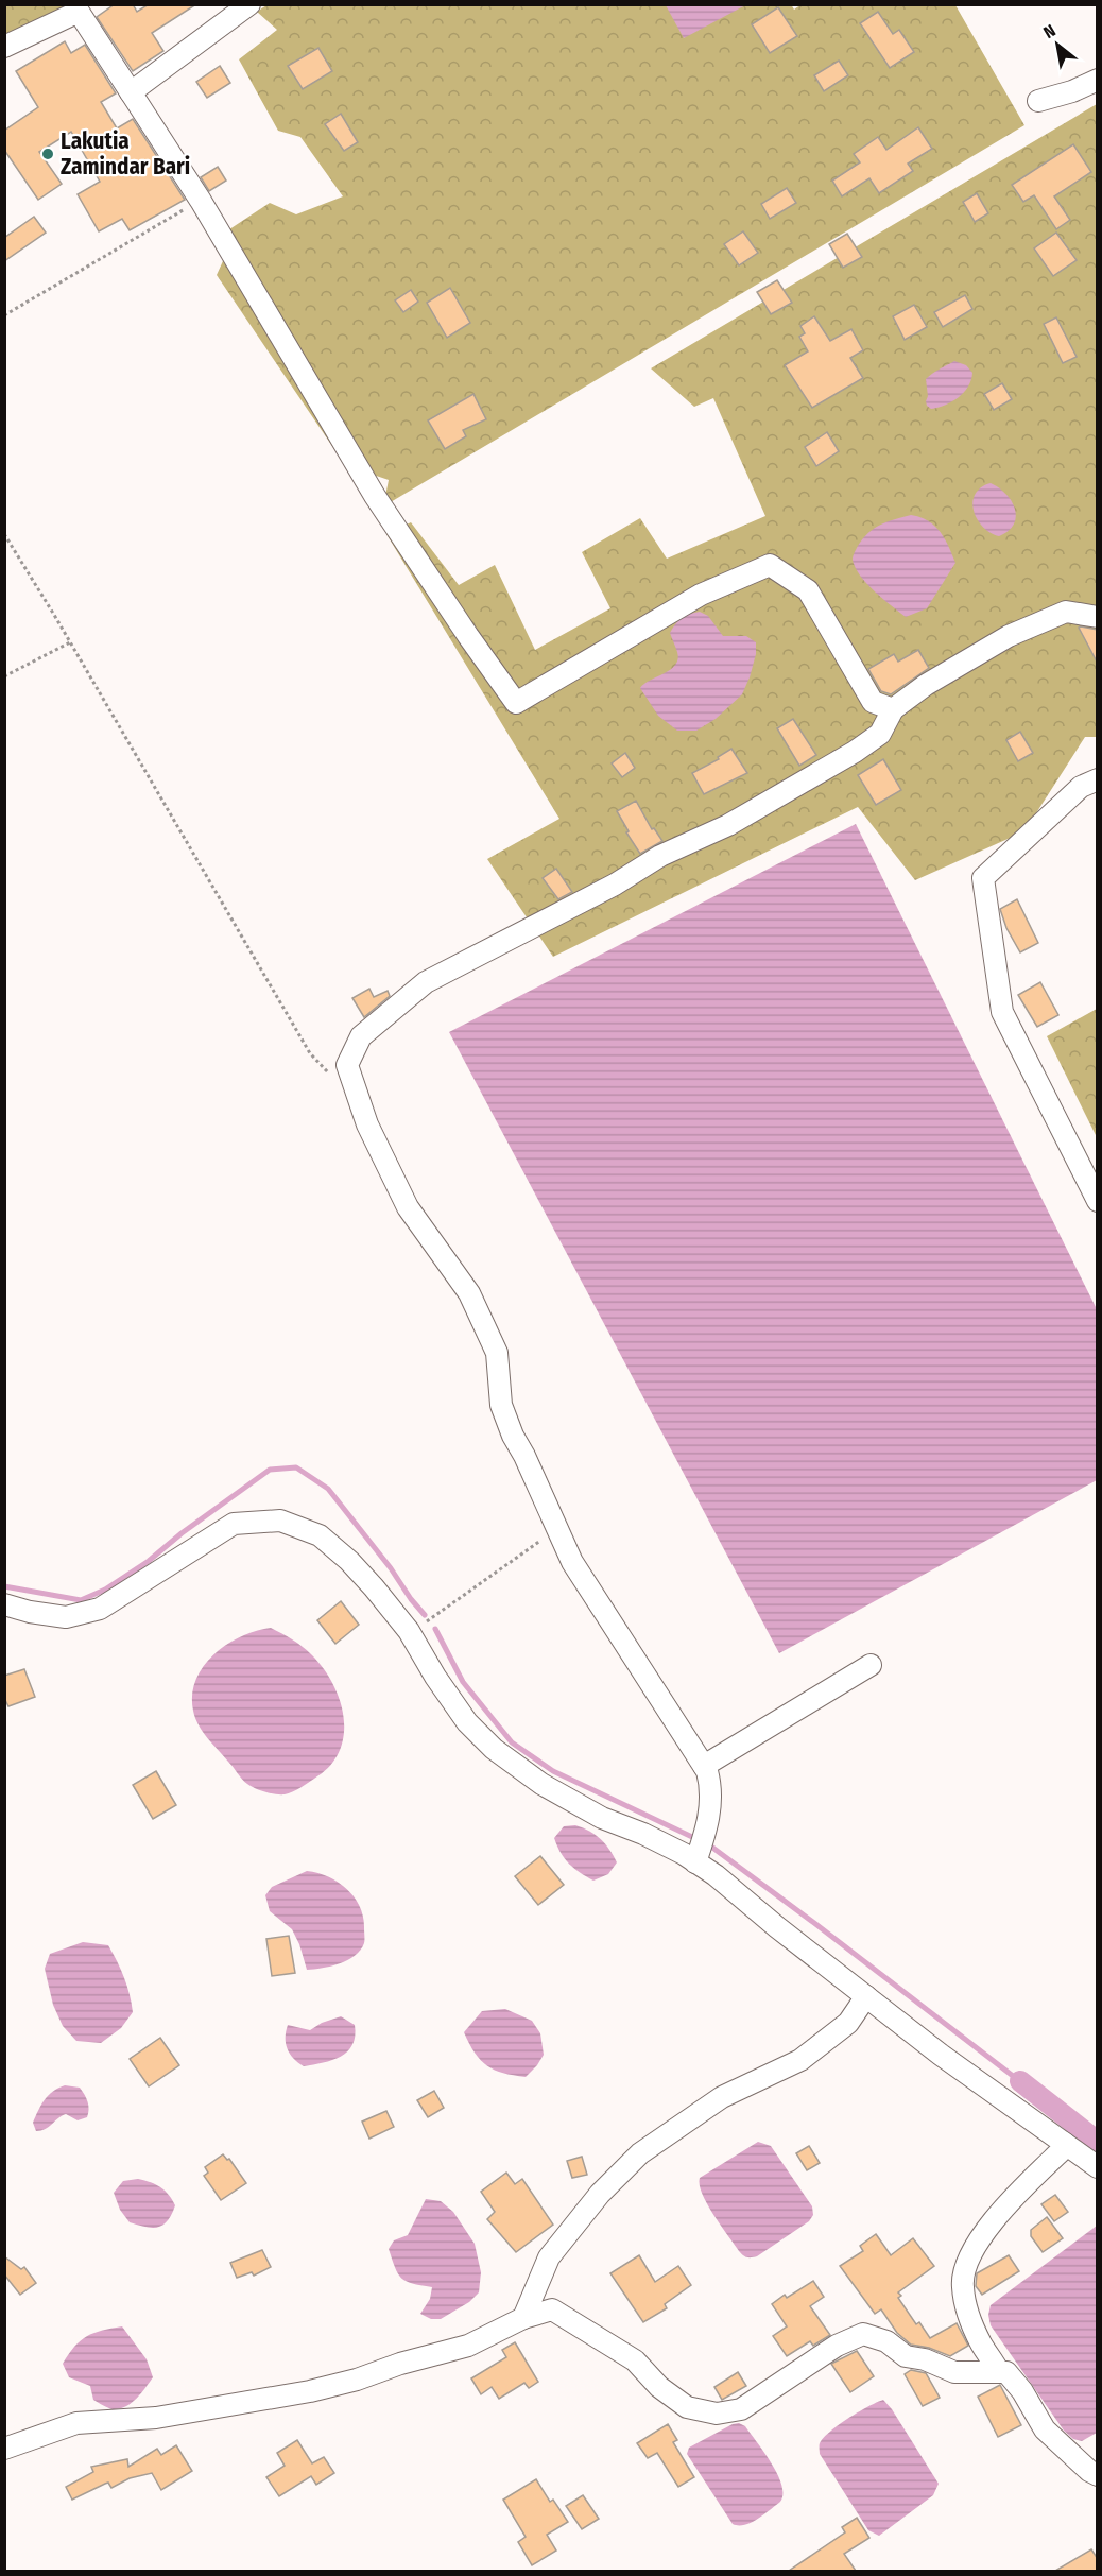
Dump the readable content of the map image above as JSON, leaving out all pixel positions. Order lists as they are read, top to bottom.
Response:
{
  "places": ["Lakutia Zamindar Bari"],
  "north": "top left"
}
